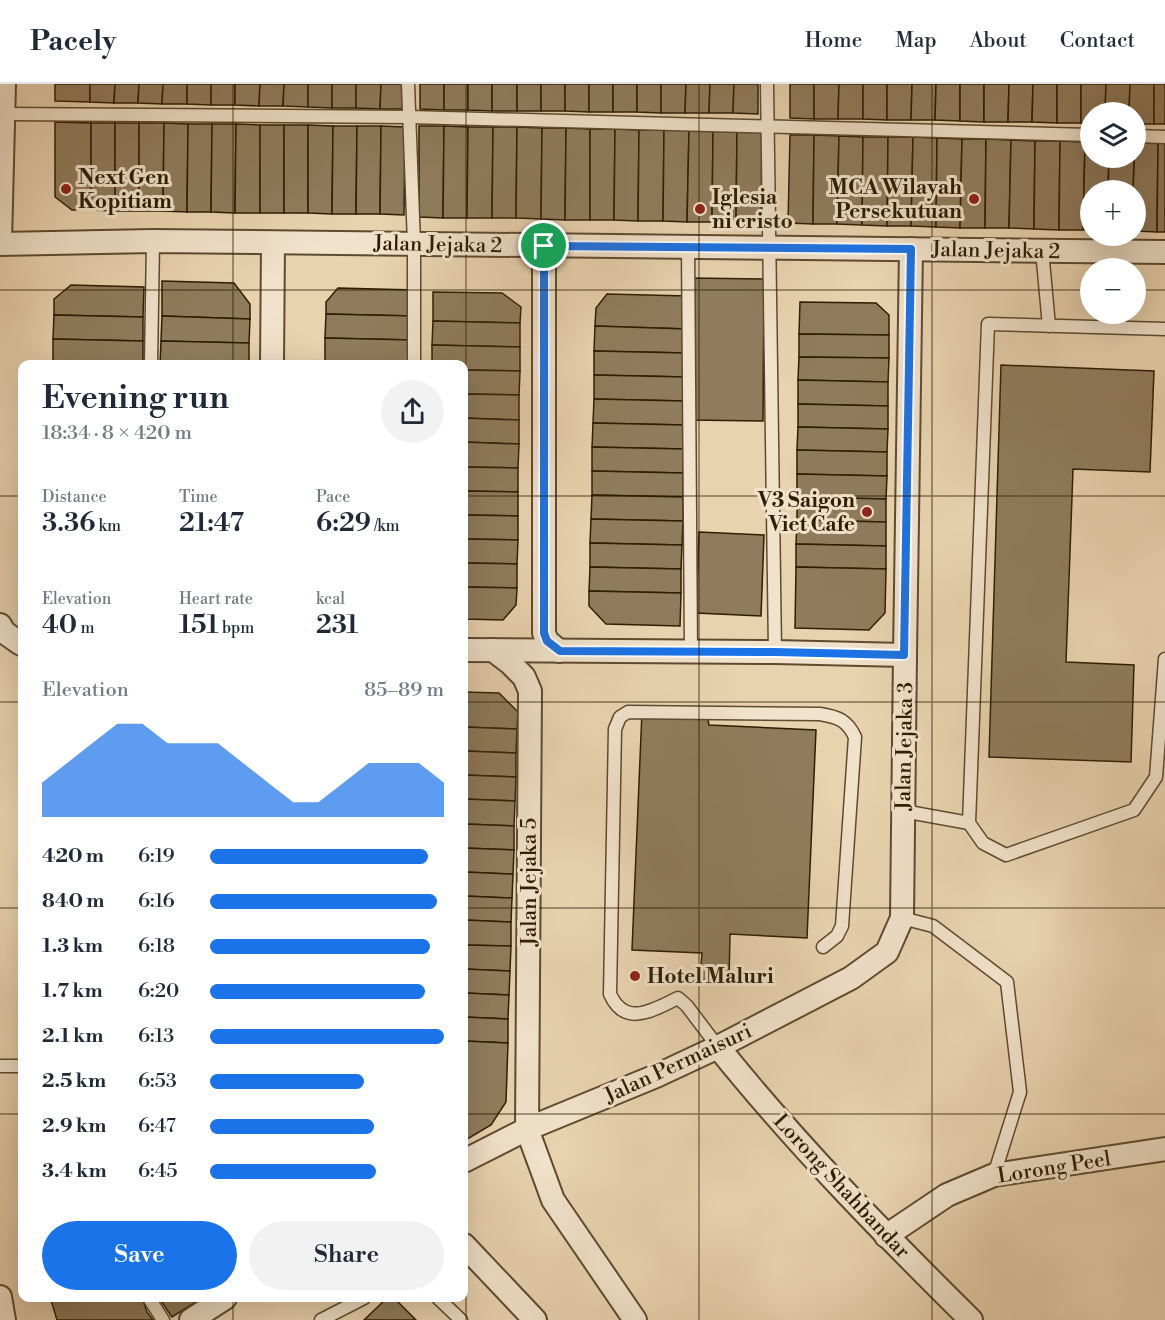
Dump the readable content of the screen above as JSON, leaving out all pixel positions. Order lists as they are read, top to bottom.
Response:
{
  "streets": {
    "street": [
      "Jalan Jejaka 2",
      "Jalan Jejaka 3",
      "Jalan Jejaka 5",
      "Jalan Permaisuri",
      "Lorong Peel",
      "Lorong Shahbandar"
    ]
  },
  "crossings": [
    ["Jalan Jejaka 2", "Jalan Jejaka 3"],
    ["Jalan Jejaka 3", "Jalan Permaisuri"],
    ["Jalan Jejaka 5", "Jalan Permaisuri"],
    ["Jalan Permaisuri", "Lorong Shahbandar"],
    ["Lorong Peel", "Lorong Shahbandar"]
  ],
  "places": [
    "Next Gen Kopitiam",
    "MCA Wilayah Persekutuan",
    "Iglesia ni cristo",
    "V3 Saigon Viet Cafe",
    "Hotel Maluri"
  ],
  "page": {
    "header": "Pacely",
    "nav": [
      "Home",
      "Map",
      "About",
      "Contact"
    ],
    "map_buttons": ["+", "−"],
    "heading": ["Evening run", "18:34 · 8 × 420 m"],
    "stats": [
      ["Distance", "3.36 km"],
      ["Time", "21:47"],
      ["Pace", "6:29 /km"],
      ["Elevation", "40 m"],
      ["Heart rate", "151 bpm"],
      ["kcal", "231"]
    ],
    "chart": ["Elevation", "85–89 m"],
    "list": [
      {
        "name": "420 m",
        "note": "6:19"
      },
      {
        "name": "840 m",
        "note": "6:16"
      },
      {
        "name": "1.3 km",
        "note": "6:18"
      },
      {
        "name": "1.7 km",
        "note": "6:20"
      },
      {
        "name": "2.1 km",
        "note": "6:13"
      },
      {
        "name": "2.5 km",
        "note": "6:53"
      },
      {
        "name": "2.9 km",
        "note": "6:47"
      },
      {
        "name": "3.4 km",
        "note": "6:45"
      }
    ],
    "buttons": ["Save", "Share"]
  }
}
